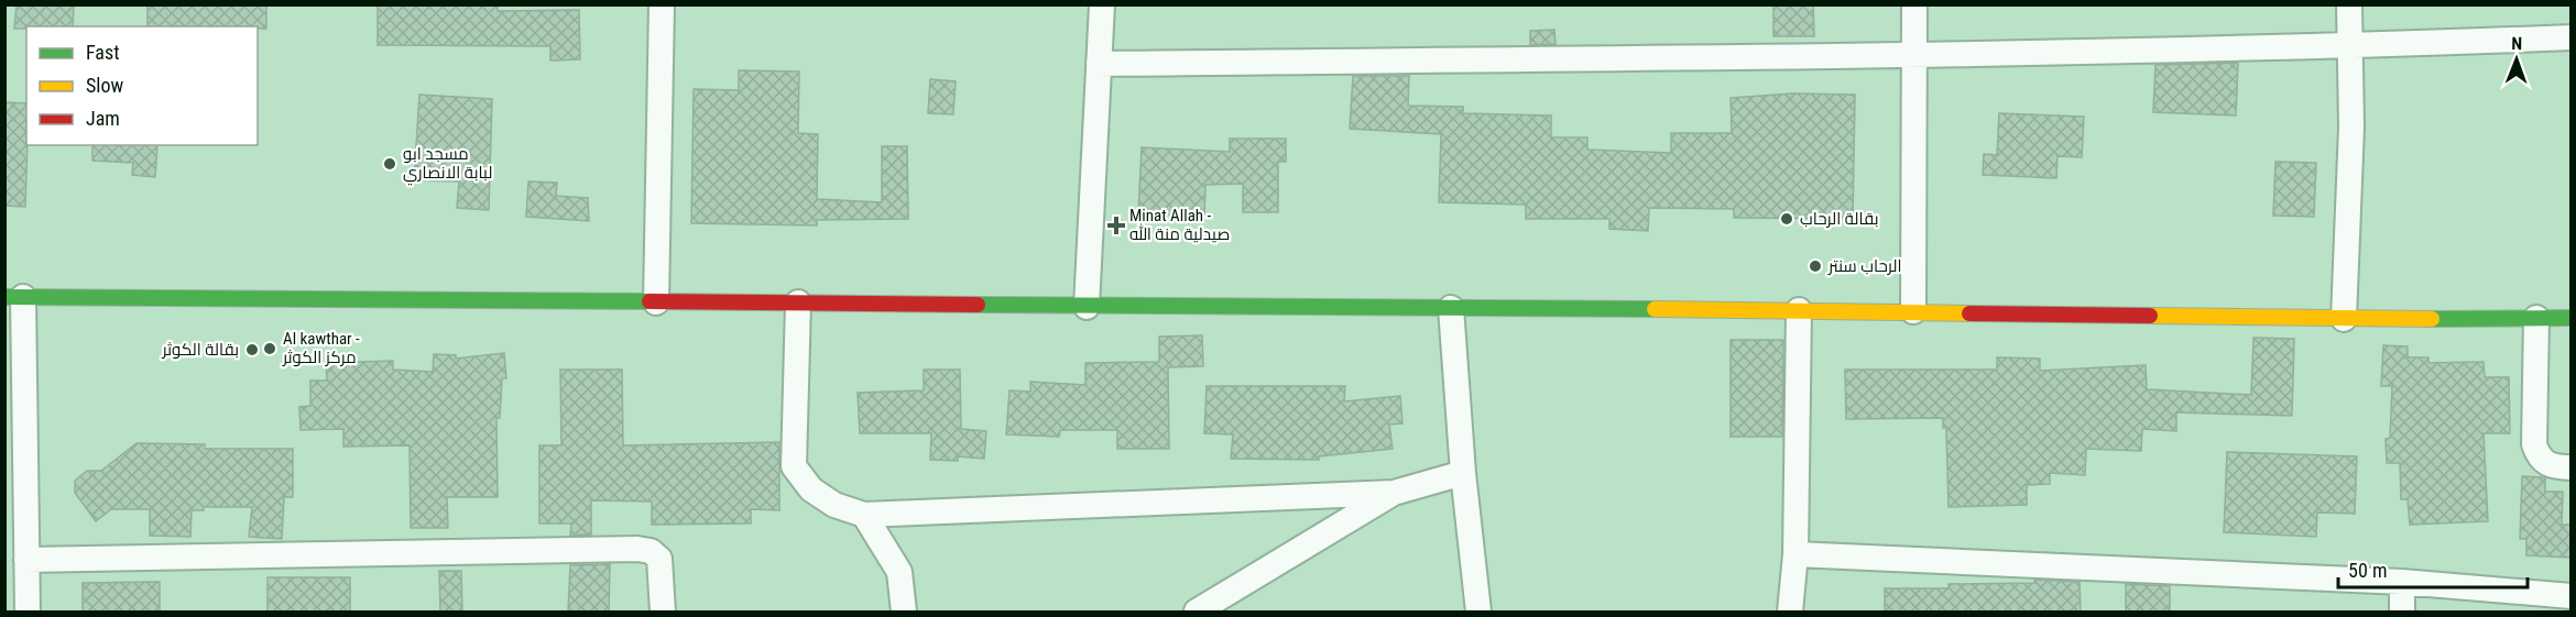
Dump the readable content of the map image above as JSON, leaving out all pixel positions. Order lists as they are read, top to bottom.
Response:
{
  "places": {
    "other": [
      "مسجد ابو لبابة الانصاري",
      "بقالة الرحاب",
      "الرحاب سنتر",
      "Al kawthar - مركز الكوثر",
      "بقالة الكوثر"
    ],
    "health": ["Minat Allah - صيدلية منة الله"]
  },
  "legend": ["Fast", "Slow", "Jam"],
  "scale_bar": "50 m",
  "north": "top"
}
